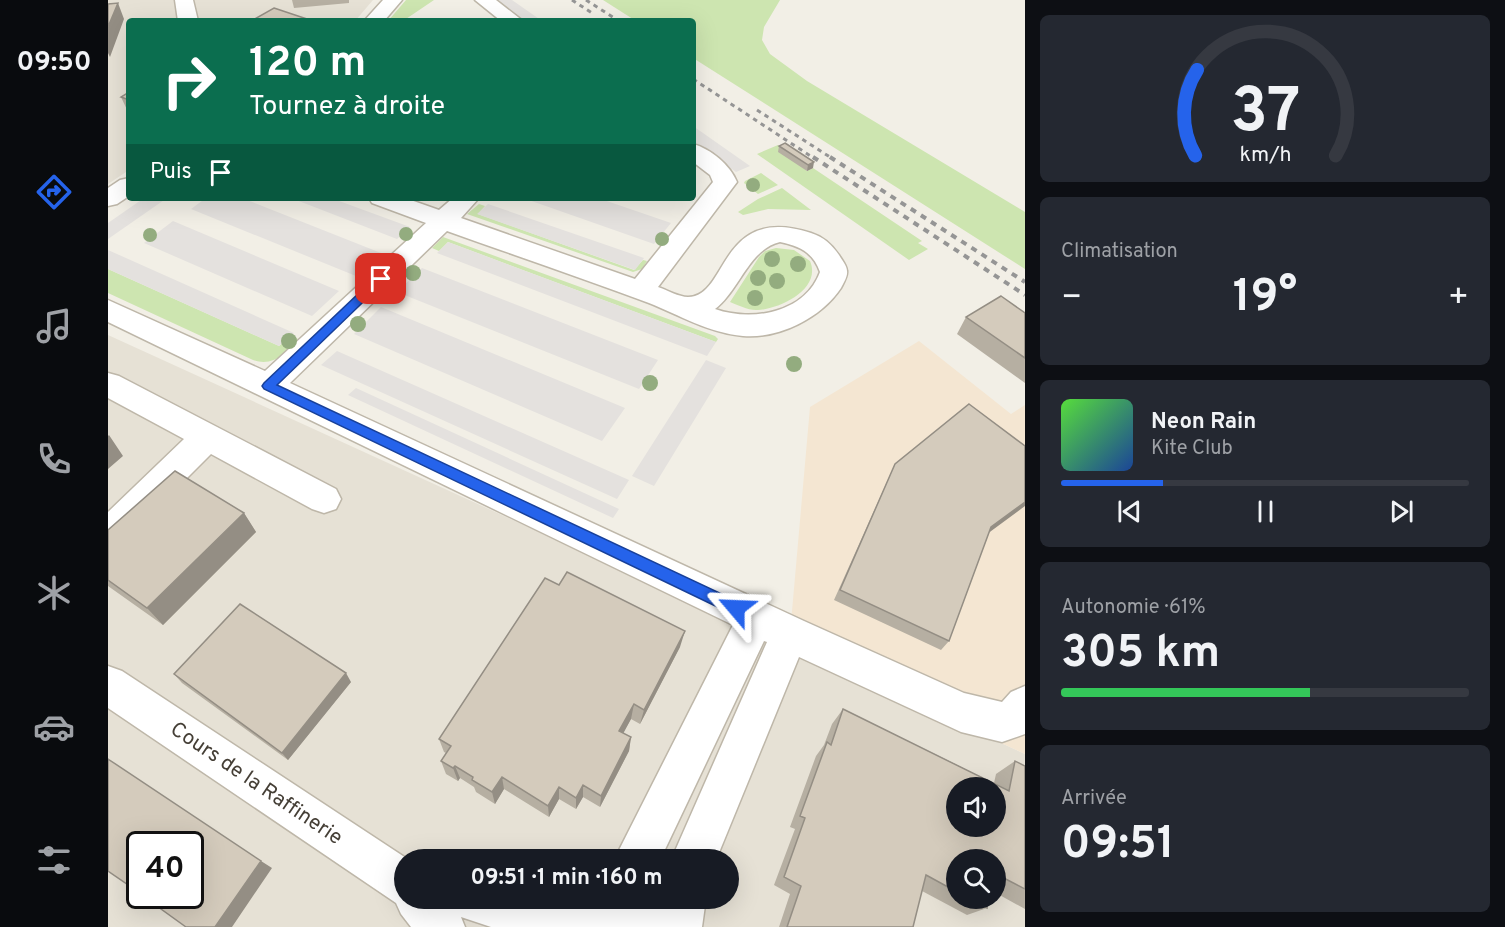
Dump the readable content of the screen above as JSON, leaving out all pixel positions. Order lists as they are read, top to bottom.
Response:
{
  "streets": {
    "street": ["Cours de la Raffinerie"]
  },
  "page": {
    "tabs": "09:50",
    "turn": ["120 m", "Tournez à droite"],
    "then": "Puis",
    "tile": [
      "Climatisation",
      ["Autonomie · 61%", "305 km"],
      ["Arrivée", "09:51"]
    ],
    "heat": ["−", "19°", "+"],
    "song": ["Neon Rain", "Kite Club"],
    "limit": "40",
    "trip": "09:51 · 1 min · 160 m",
    "gauge": ["37", "km/h"]
  }
}
